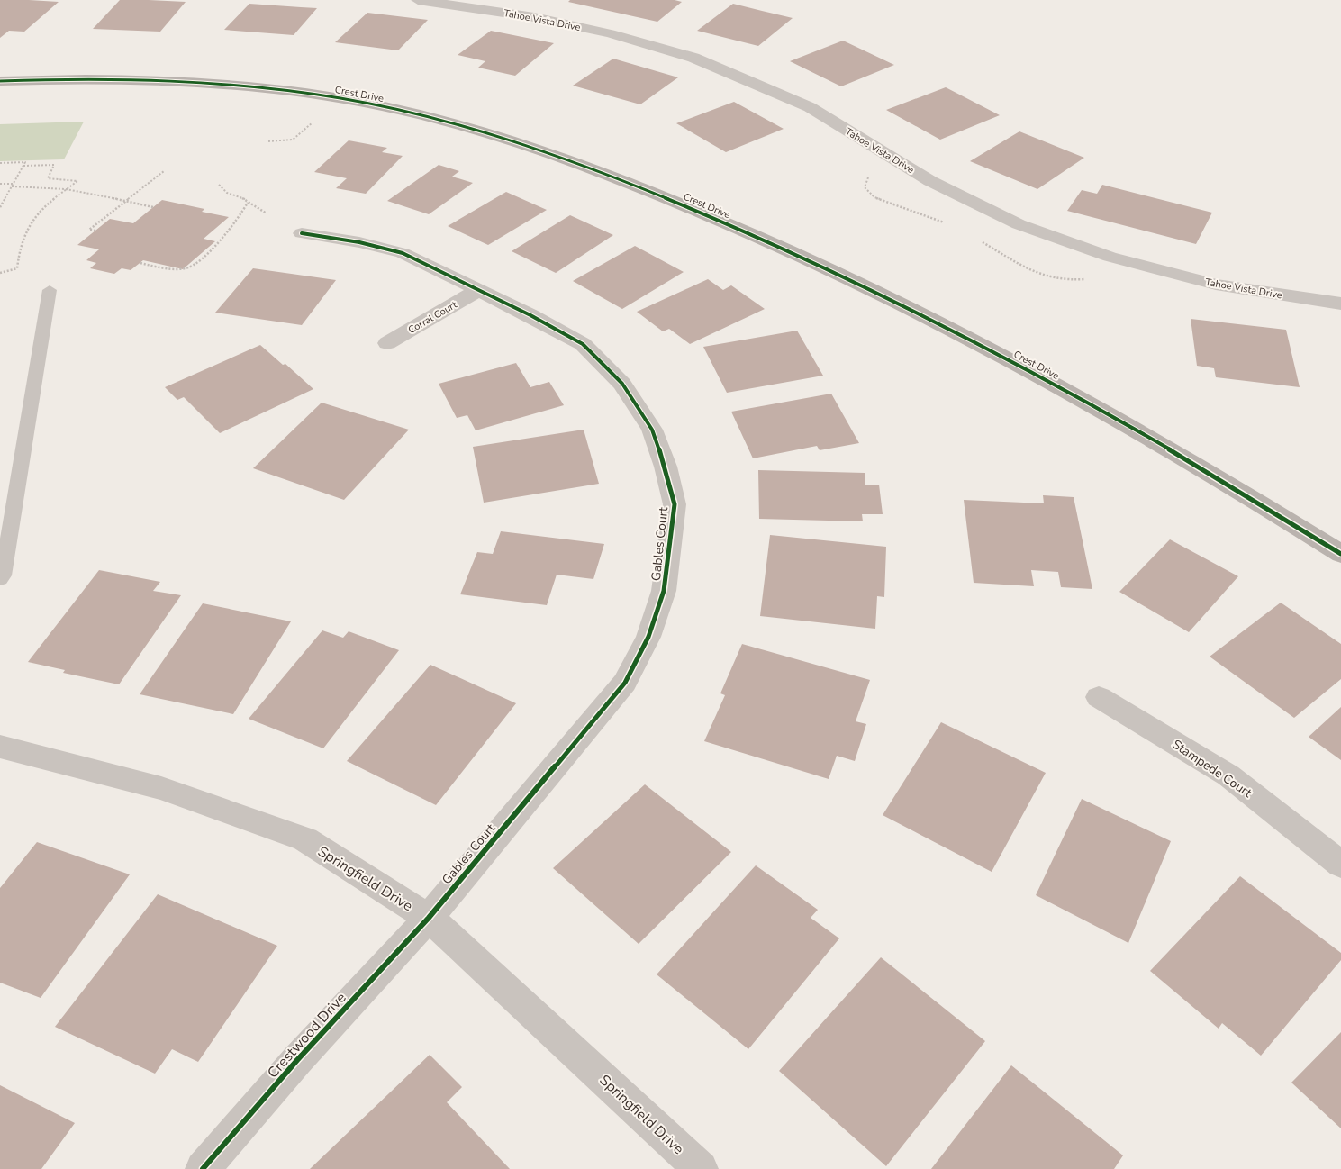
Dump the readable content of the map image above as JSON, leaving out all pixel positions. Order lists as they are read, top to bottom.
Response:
{
  "streets": {
    "street": [
      "Tahoe Vista Drive",
      "Crest Drive",
      "Corral Court",
      "Gables Court",
      "Stampede Court",
      "Springfield Drive",
      "Crestwood Drive"
    ]
  },
  "crossings": [
    ["Corral Court", "Gables Court"],
    ["Gables Court", "Springfield Drive"],
    ["Gables Court", "Crestwood Drive"],
    ["Springfield Drive", "Crestwood Drive"]
  ]
}
